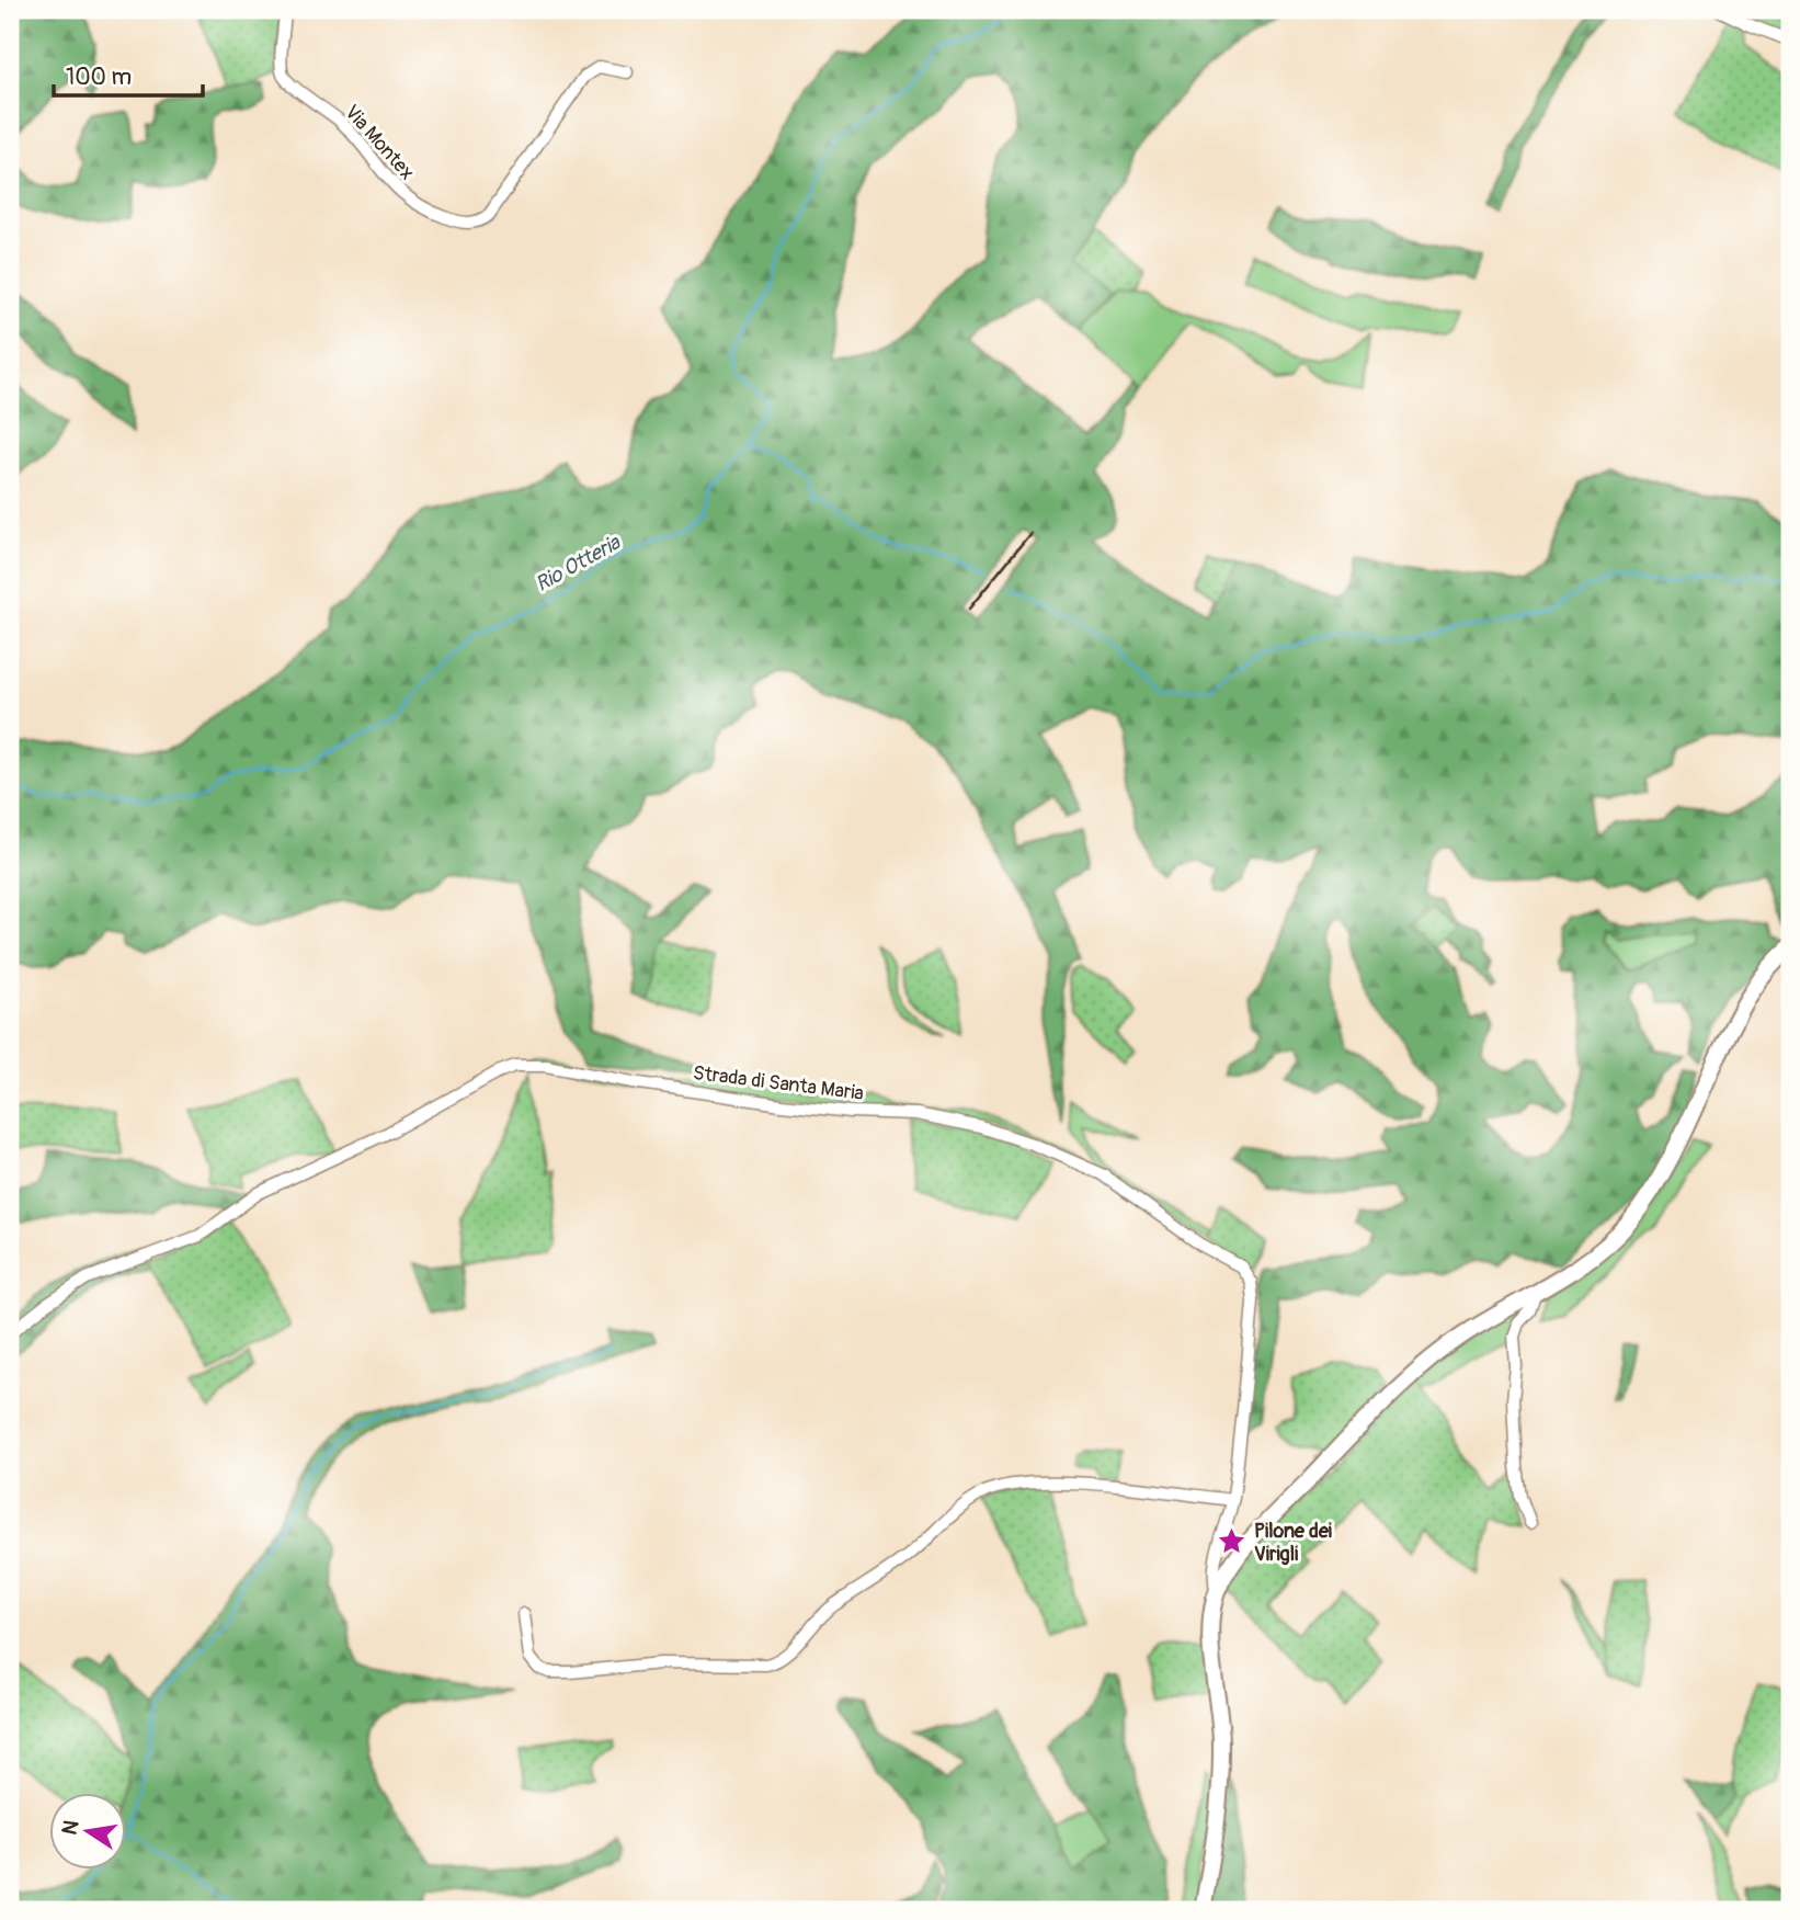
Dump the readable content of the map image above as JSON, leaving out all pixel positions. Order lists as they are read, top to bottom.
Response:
{
  "streets": {
    "street": ["Via Montex", "Strada di Santa Maria"]
  },
  "water": ["Rio Otteria"],
  "places": {
    "place": ["Pilone dei Virigli"]
  },
  "scale_bar": "100 m",
  "north": "left"
}
